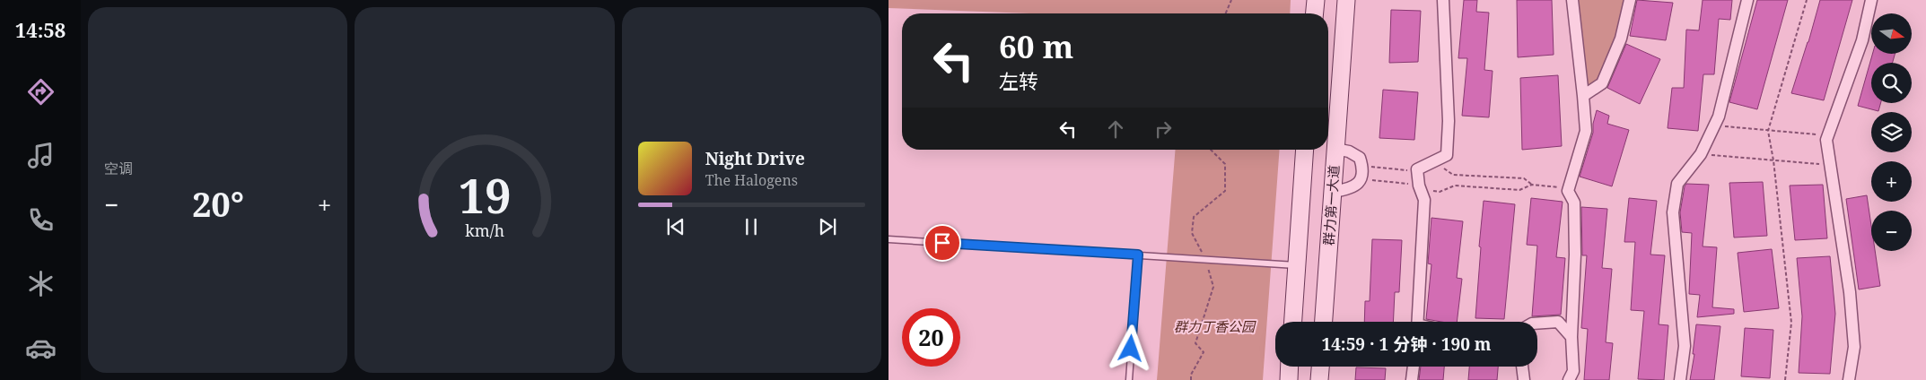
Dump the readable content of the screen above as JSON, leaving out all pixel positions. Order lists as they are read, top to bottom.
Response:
{
  "streets": {
    "main road": ["群力第一大道"]
  },
  "parks": ["群力丁香公园"],
  "north": "right",
  "page": {
    "tabs": "14:58",
    "tile": "空调",
    "map_buttons": ["+", "−"],
    "turn": ["60 m", "左转"],
    "song": ["Night Drive", "The Halogens"],
    "heat": ["−", "20°", "+"],
    "limit": "20",
    "trip": "14:59 · 1 分钟 · 190 m",
    "gauge": ["19", "km/h"]
  }
}
